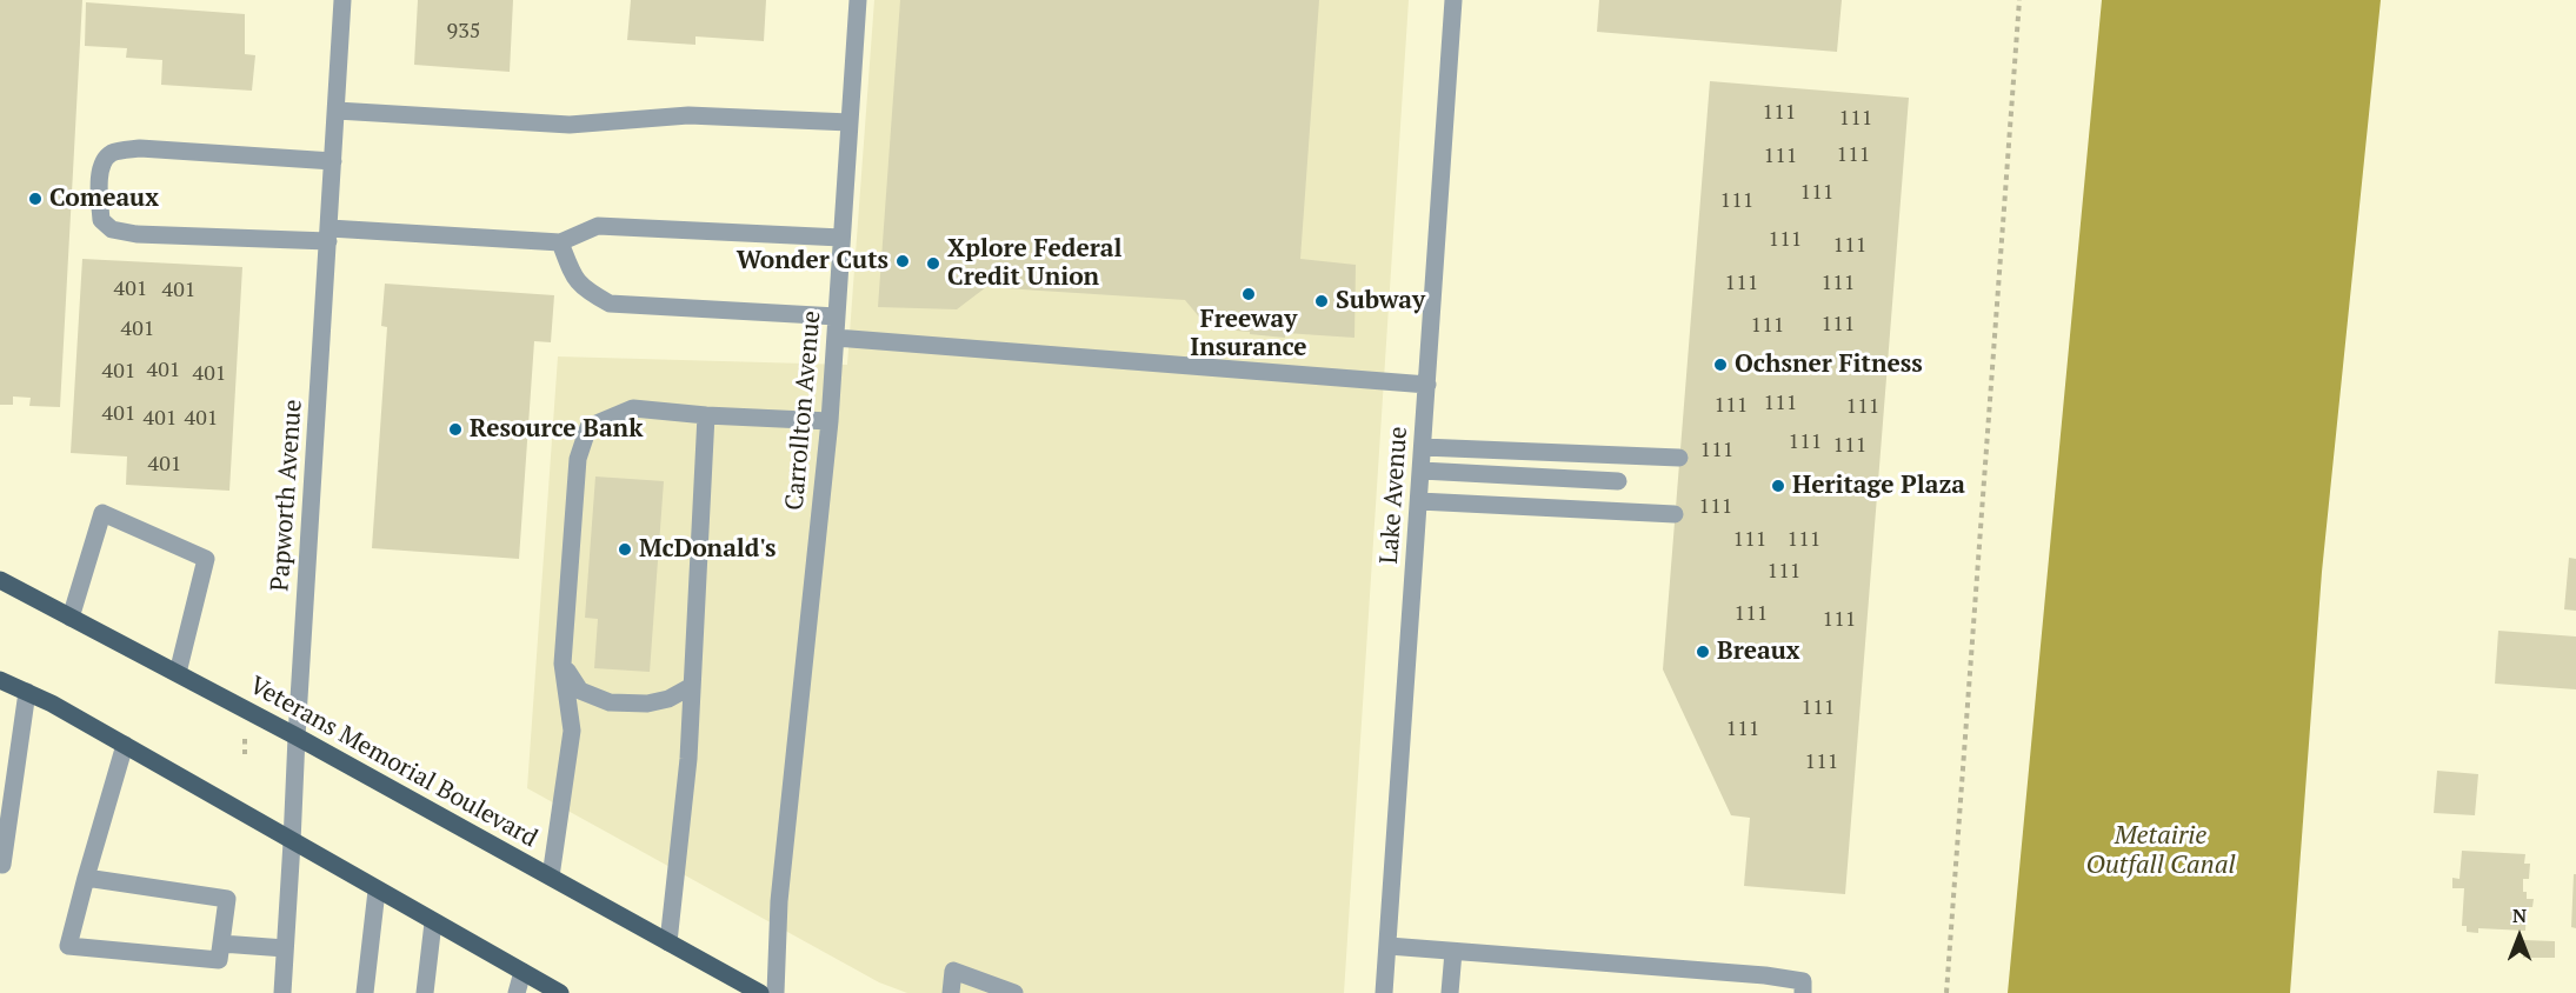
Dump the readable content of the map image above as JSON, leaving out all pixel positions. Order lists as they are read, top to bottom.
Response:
{
  "streets": {
    "main road": ["Veterans Memorial Boulevard"],
    "street": ["Carrollton Avenue", "Papworth Avenue", "Lake Avenue"]
  },
  "crossings": [
    ["Papworth Avenue", "Veterans Memorial Boulevard"]
  ],
  "water": ["Metairie Outfall Canal"],
  "places": [
    "Comeaux",
    "Wonder Cuts",
    "Xplore Federal Credit Union",
    "Freeway Insurance",
    "Subway",
    "Ochsner Fitness",
    "Resource Bank",
    "Heritage Plaza",
    "McDonald's",
    "Breaux"
  ],
  "house_numbers": [
    "935",
    "111",
    "111",
    "111",
    "111",
    "111",
    "111",
    "111",
    "111",
    "111",
    "111",
    "401",
    "401",
    "111",
    "111",
    "401",
    "401",
    "401",
    "401",
    "111",
    "111",
    "111",
    "401",
    "401",
    "401",
    "111",
    "111",
    "111",
    "401",
    "111",
    "111",
    "111",
    "111",
    "111",
    "111",
    "111",
    "111",
    "111"
  ],
  "north": "top"
}
